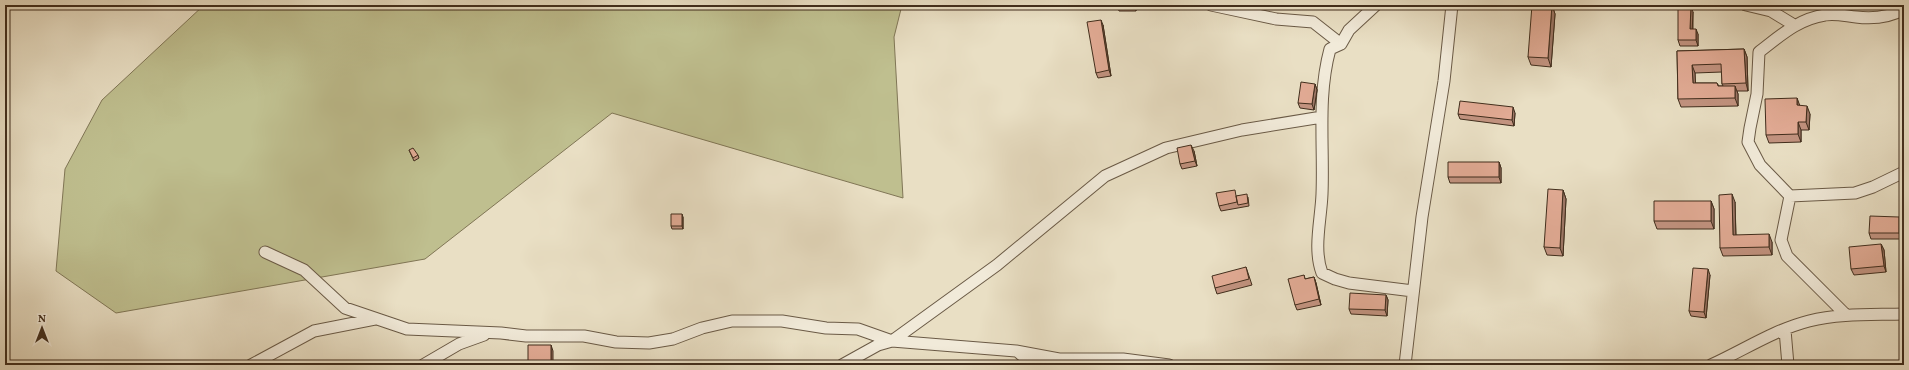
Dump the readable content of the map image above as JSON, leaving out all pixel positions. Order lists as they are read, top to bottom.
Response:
{
  "north": "top"
}
